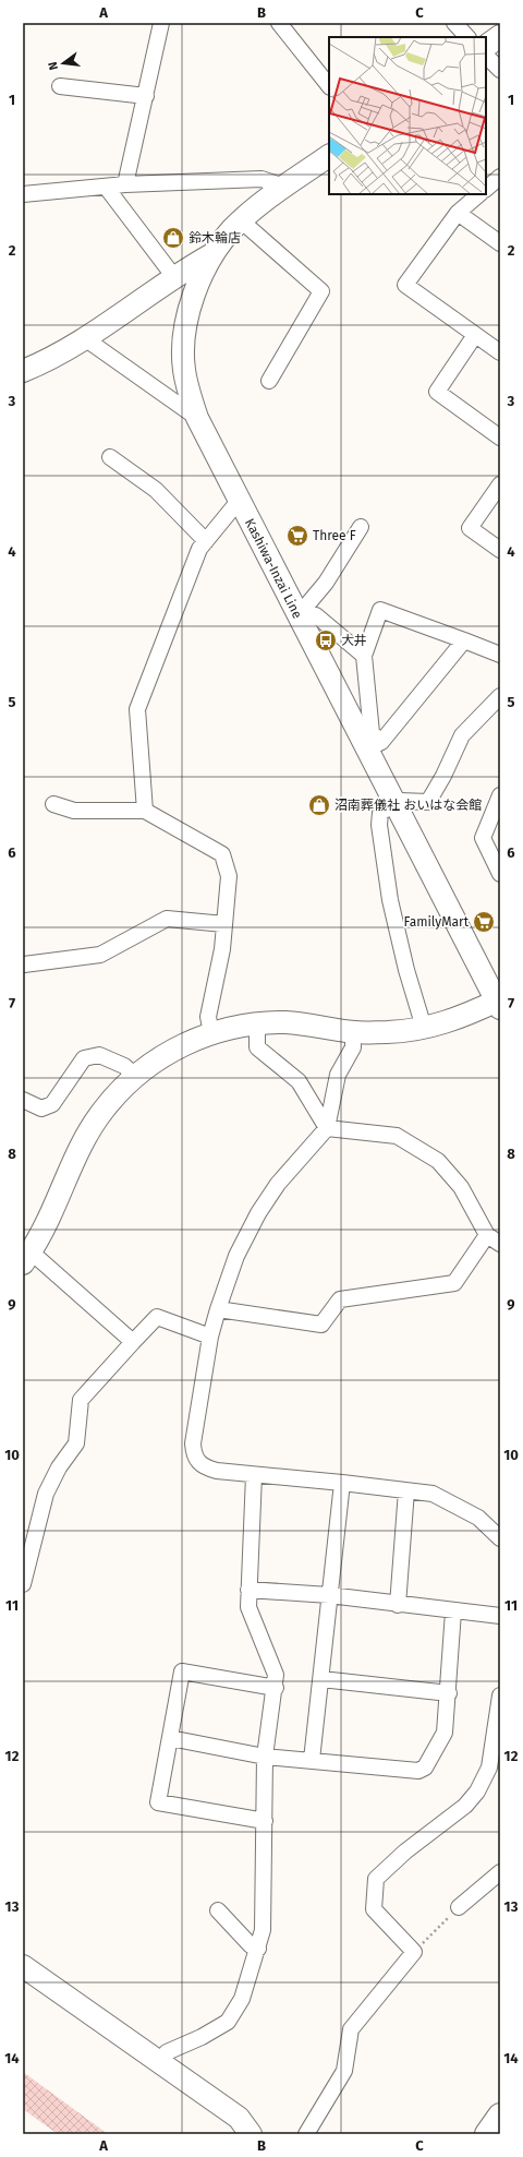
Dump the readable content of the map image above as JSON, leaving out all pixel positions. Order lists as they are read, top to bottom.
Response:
{
  "streets": {
    "street": ["Kashiwa-Inzai Line"]
  },
  "places": {
    "shop": ["鈴木輪店", "沼南葬儀社 おいはな会館"],
    "supermarket": ["Three F", "FamilyMart"],
    "bus stop": ["大井"]
  },
  "north": "left",
  "grid": {
    "columns": ["A", "B", "C"],
    "rows": [
      "1",
      "2",
      "3",
      "4",
      "5",
      "6",
      "7",
      "8",
      "9",
      "10",
      "11",
      "12",
      "13",
      "14"
    ]
  }
}
